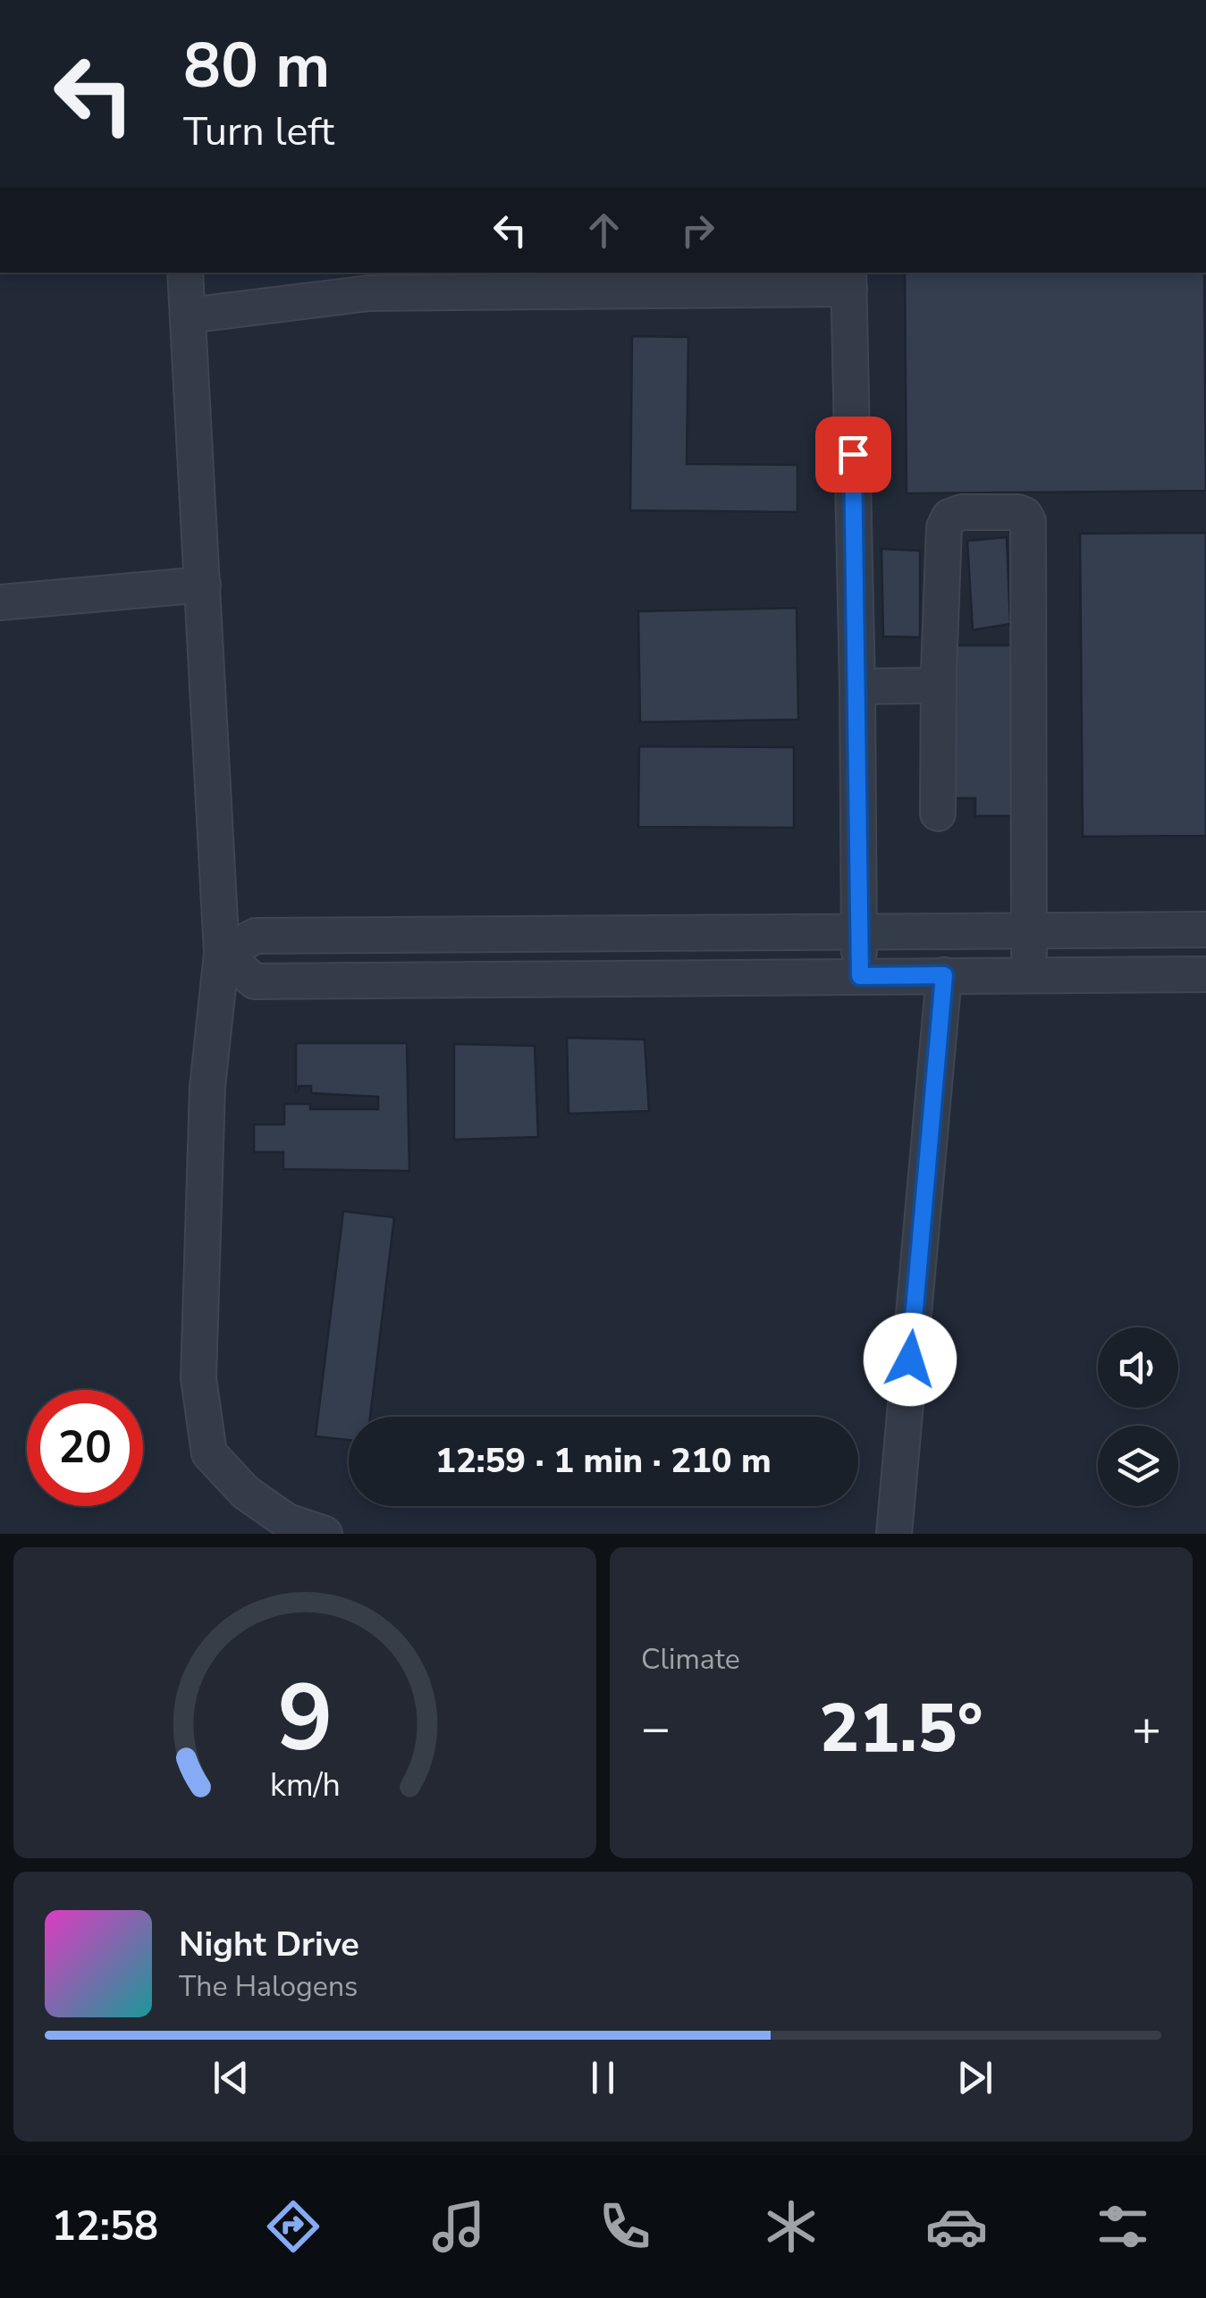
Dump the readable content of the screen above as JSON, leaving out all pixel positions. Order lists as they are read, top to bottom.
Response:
{
  "page": {
    "turn": ["80 m", "Turn left"],
    "limit": "20",
    "trip": "12:59 · 1 min · 210 m",
    "tile": "Climate",
    "heat": ["−", "21.5°", "+"],
    "song": ["Night Drive", "The Halogens"],
    "tabs": "12:58",
    "gauge": ["9", "km/h"]
  }
}
